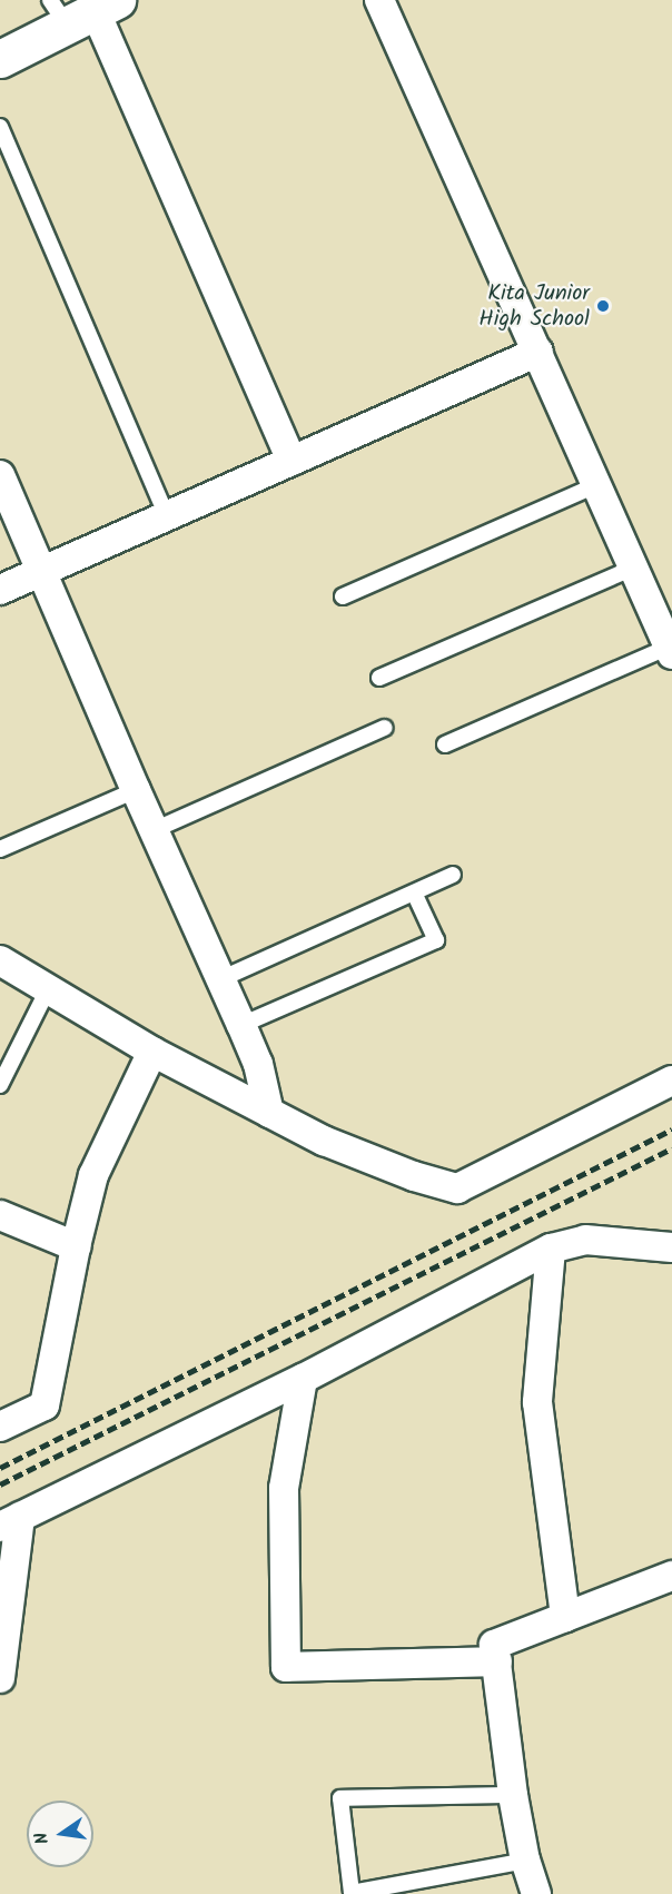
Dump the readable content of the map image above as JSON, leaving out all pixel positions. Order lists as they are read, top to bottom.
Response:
{
  "places": ["Kita Junior High School"],
  "north": "left"
}
